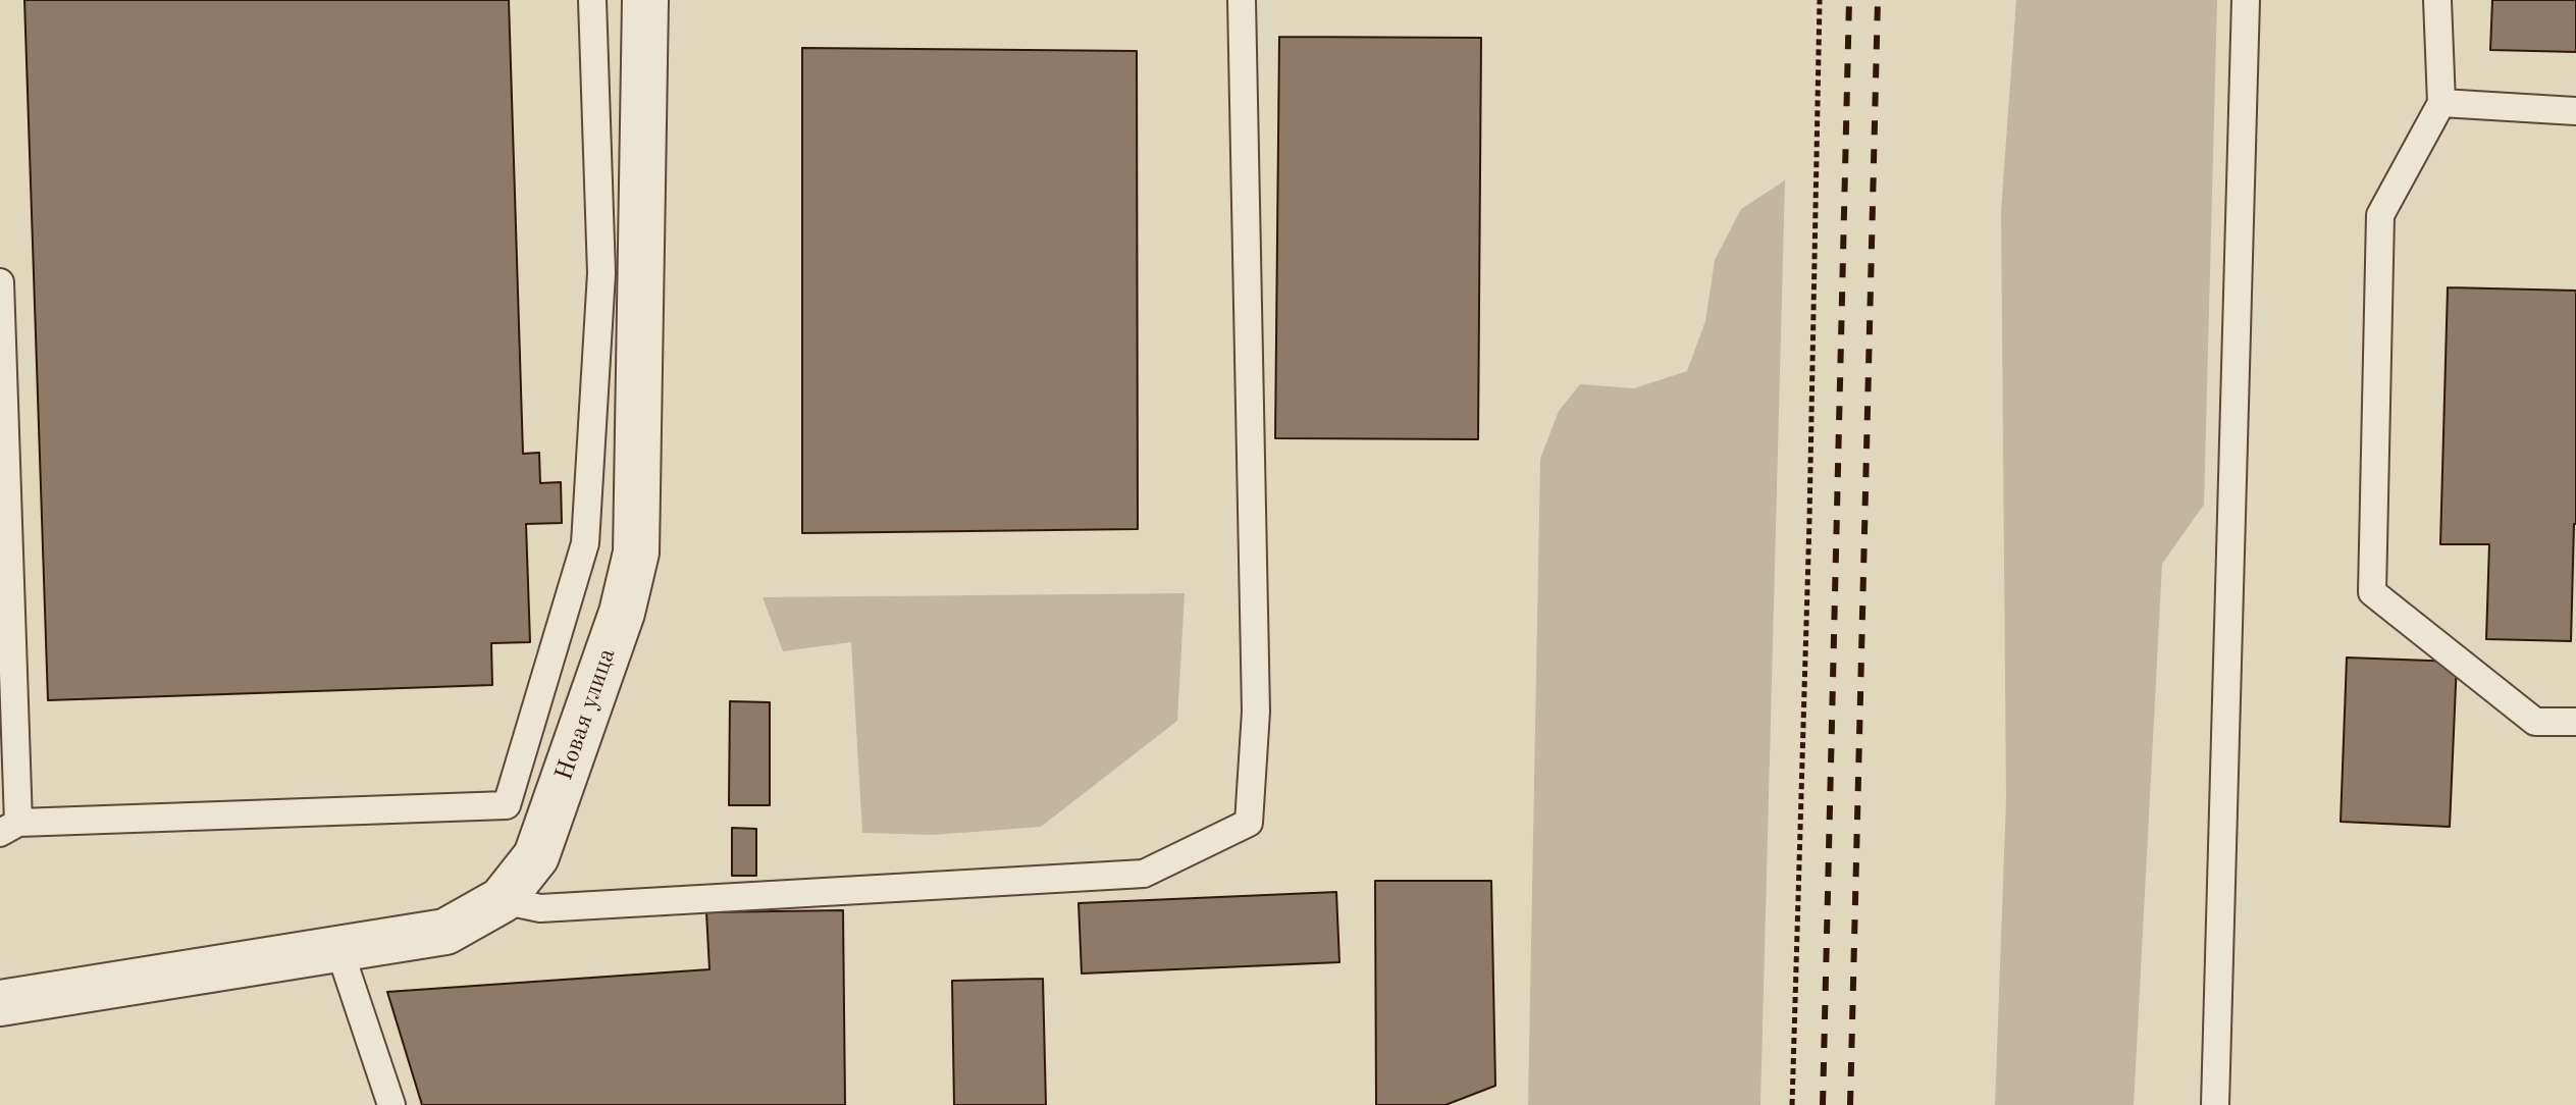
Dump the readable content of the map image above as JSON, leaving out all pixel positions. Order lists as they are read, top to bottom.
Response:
{
  "streets": {
    "street": ["Новая улица"]
  }
}
